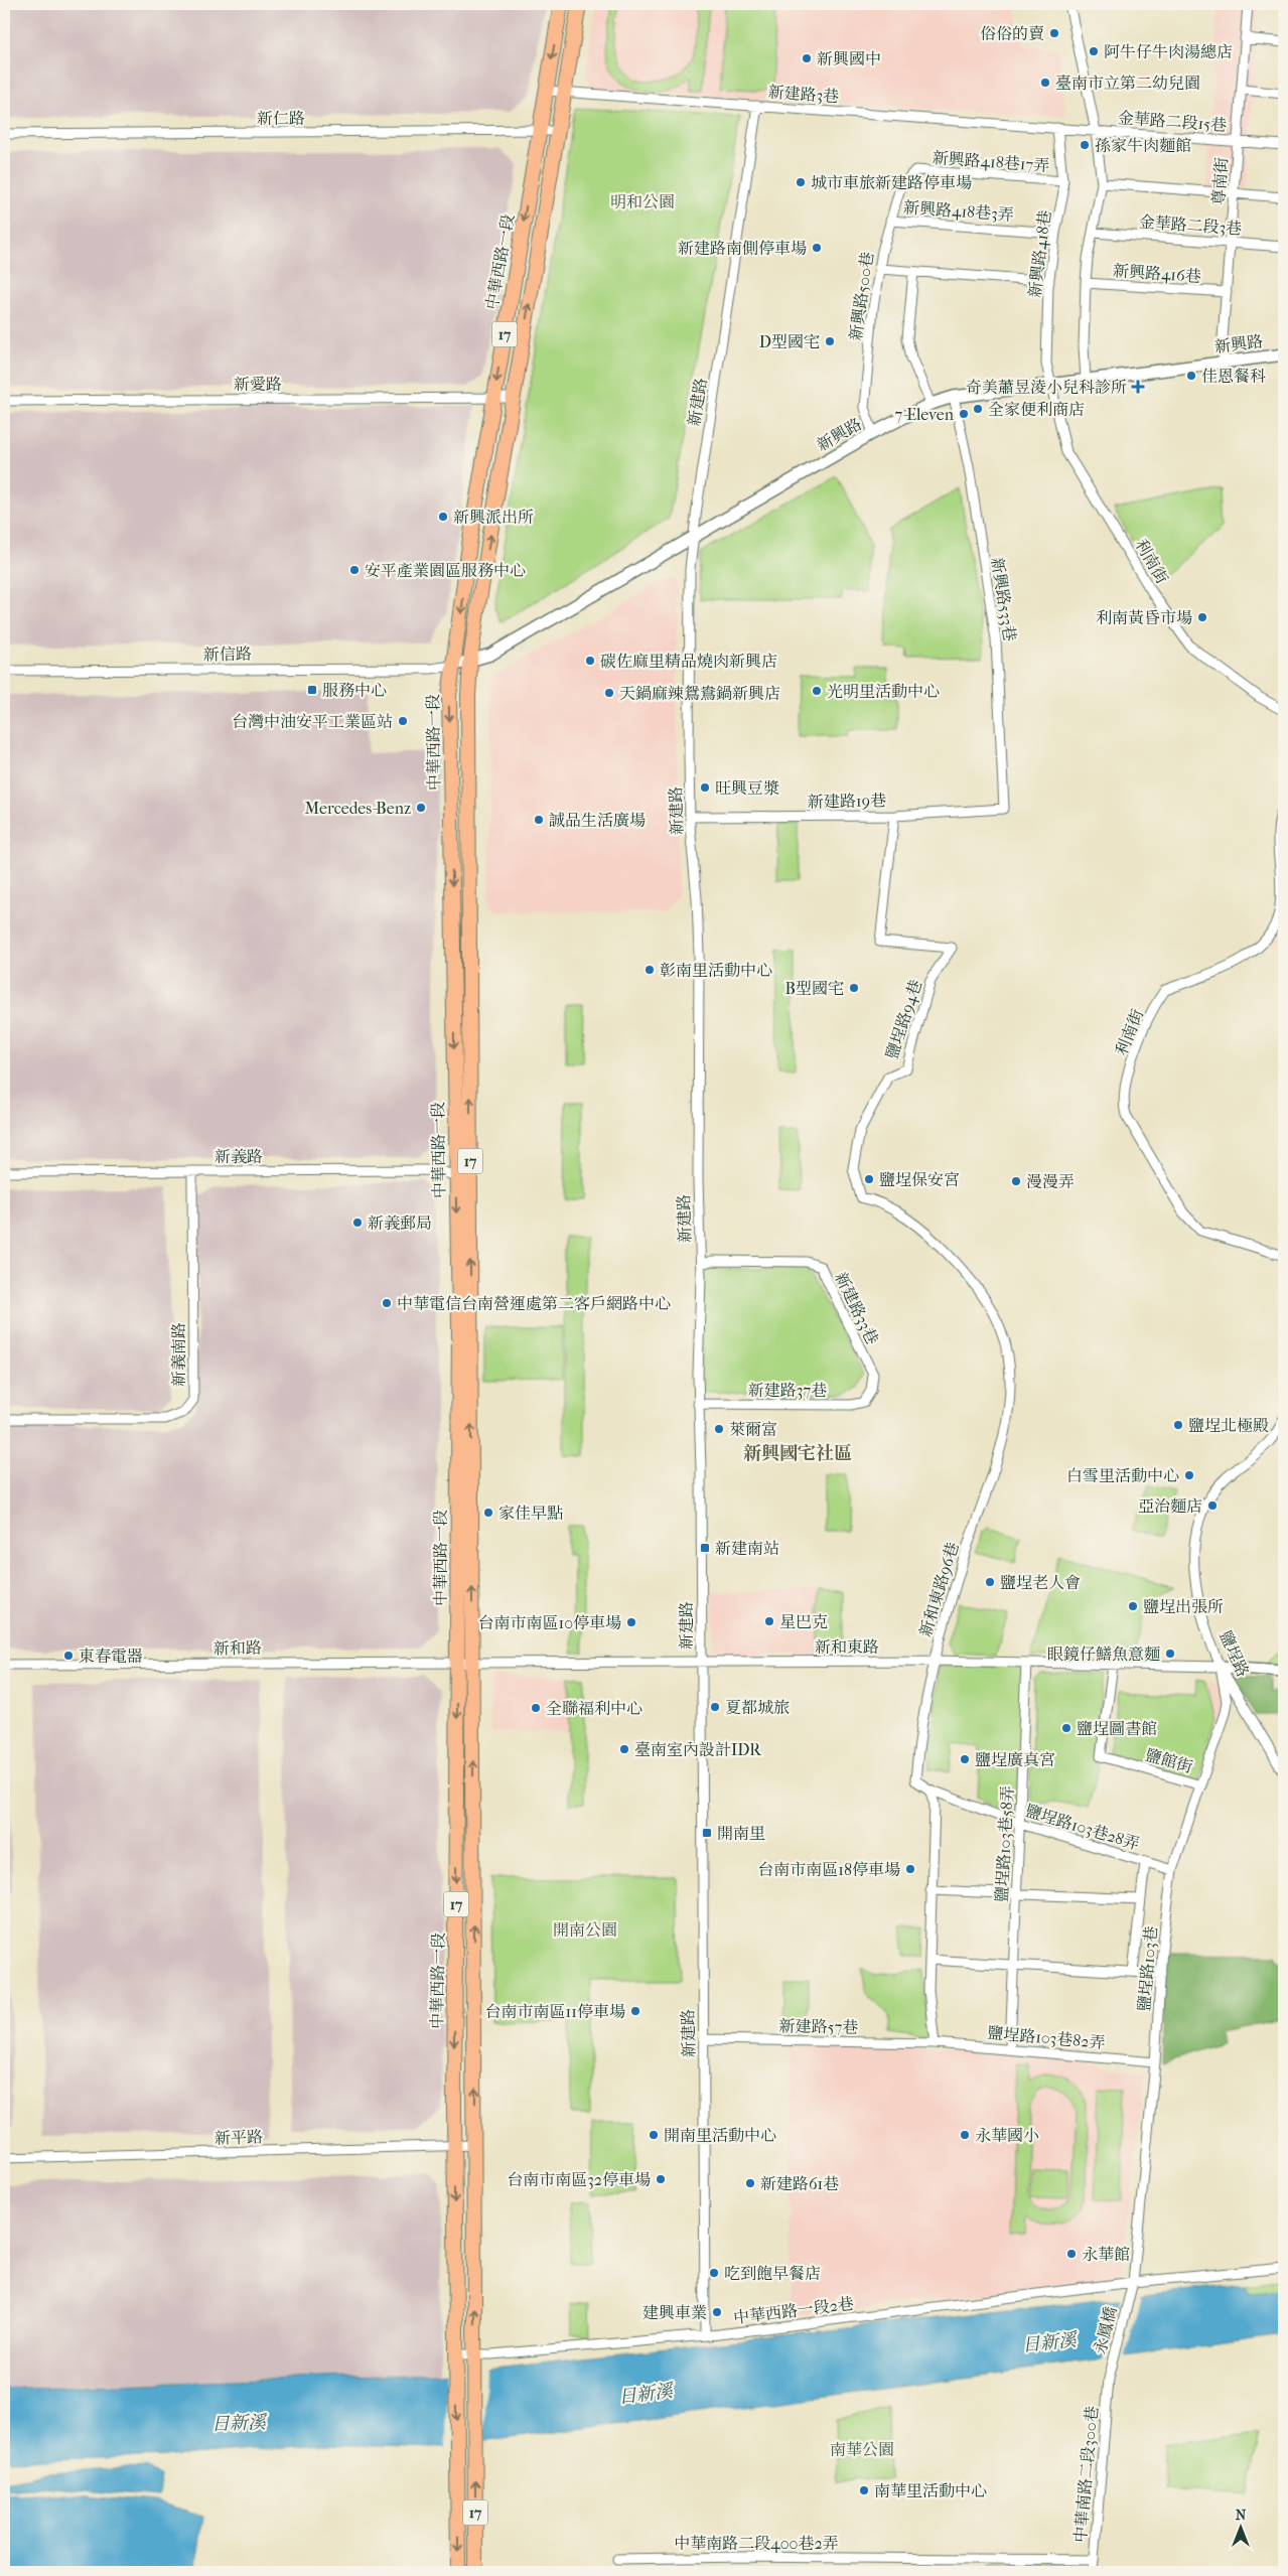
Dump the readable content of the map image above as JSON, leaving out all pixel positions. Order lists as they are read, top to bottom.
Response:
{
  "streets": {
    "main road": ["中華西路一段", "17"],
    "street": [
      "新建路3巷",
      "新仁路",
      "金華路二段15巷",
      "新興路418巷17弄",
      "尊南街",
      "新興路418巷3弄",
      "金華路二段3巷",
      "新興路418巷",
      "新興路416巷",
      "新興路500巷",
      "新興路",
      "新愛路",
      "新建路",
      "利南街",
      "新興路533巷",
      "新信路",
      "新建路19巷",
      "鹽埕路94巷",
      "新義路",
      "新建路33巷",
      "新義南路",
      "新建路37巷",
      "新和東路96巷",
      "新和東路",
      "新和路",
      "鹽埕路",
      "鹽館街",
      "鹽埕路103巷28弄",
      "鹽埕路103巷58弄",
      "鹽埕路103巷",
      "新建路57巷",
      "鹽埕路103巷82弄",
      "新平路",
      "中華西路一段2巷",
      "永鳳橋",
      "中華南路二段300巷",
      "中華南路二段400巷2弄"
    ]
  },
  "crossings": [
    ["新建路3巷", "金華路二段15巷"],
    ["新建路3巷", "新興路418巷"],
    ["新建路3巷", "中華西路一段"],
    ["新建路3巷", "新建路"],
    ["新仁路", "中華西路一段"],
    ["金華路二段15巷", "尊南街"],
    ["金華路二段15巷", "新興路418巷"],
    ["新興路418巷17弄", "新興路418巷"],
    ["新興路418巷17弄", "新興路500巷"],
    ["尊南街", "金華路二段3巷"],
    ["尊南街", "新興路416巷"],
    ["尊南街", "新興路"],
    ["新興路418巷3弄", "新興路418巷"],
    ["新興路418巷3弄", "新興路500巷"],
    ["新興路418巷", "新興路"],
    ["新興路418巷", "利南街"],
    ["中華西路一段", "17"],
    ["中華西路一段", "新興路"],
    ["中華西路一段", "新愛路"],
    ["中華西路一段", "新信路"],
    ["中華西路一段", "新義路"],
    ["中華西路一段", "新和東路"],
    ["中華西路一段", "新和路"],
    ["中華西路一段", "新平路"],
    ["中華西路一段", "中華西路一段2巷"],
    ["新興路500巷", "新興路"],
    ["17", "中華西路一段2巷"],
    ["新興路", "新建路"],
    ["新興路", "利南街"],
    ["新興路", "新興路533巷"],
    ["新興路", "新信路"],
    ["新建路", "新建路19巷"],
    ["新建路", "新建路33巷"],
    ["新建路", "新建路37巷"],
    ["新建路", "新和東路"],
    ["新建路", "新建路57巷"],
    ["新建路", "中華西路一段2巷"],
    ["新興路533巷", "新建路19巷"],
    ["新建路19巷", "鹽埕路94巷"],
    ["鹽埕路94巷", "新和東路96巷"],
    ["新義路", "新義南路"],
    ["新建路33巷", "新建路37巷"],
    ["新和東路96巷", "新和東路"],
    ["新和東路96巷", "鹽埕路103巷28弄"],
    ["新和東路", "新和路"],
    ["新和東路", "鹽埕路"],
    ["新和東路", "鹽館街"],
    ["新和東路", "鹽埕路103巷58弄"],
    ["新和東路", "鹽埕路103巷"],
    ["鹽埕路", "鹽埕路103巷"],
    ["鹽館街", "鹽埕路103巷"],
    ["鹽埕路103巷28弄", "鹽埕路103巷58弄"],
    ["鹽埕路103巷28弄", "鹽埕路103巷"],
    ["鹽埕路103巷58弄", "鹽埕路103巷82弄"],
    ["鹽埕路103巷", "鹽埕路103巷82弄"],
    ["鹽埕路103巷", "中華西路一段2巷"],
    ["鹽埕路103巷", "永鳳橋"],
    ["新建路57巷", "鹽埕路103巷82弄"],
    ["中華西路一段2巷", "永鳳橋"],
    ["永鳳橋", "中華南路二段300巷"],
    ["中華南路二段300巷", "中華南路二段400巷2弄"]
  ],
  "districts": ["新興國宅社區"],
  "water": ["日新溪"],
  "parks": ["明和公園", "開南公園", "南華公園"],
  "places": {
    "other": [
      "俗俗的賣",
      "阿牛仔牛肉湯總店",
      "新興國中",
      "臺南市立第二幼兒園",
      "孫家牛肉麵館",
      "城市車旅新建路停車場",
      "新建路南側停車場",
      "D型國宅",
      "佳恩餐科",
      "全家便利商店",
      "7-Eleven",
      "新興派出所",
      "安平產業園區服務中心",
      "利南黃昏市場",
      "碳佐麻里精品燒肉新興店",
      "光明里活動中心",
      "天鍋麻辣鴛鴦鍋新興店",
      "台灣中油安平工業區站",
      "旺興豆漿",
      "Mercedes-Benz",
      "誠品生活廣場",
      "彰南里活動中心",
      "B型國宅",
      "鹽埕保安宮",
      "漫漫弄",
      "新義郵局",
      "中華電信台南營運處第二客戶網路中心",
      "鹽埕北極殿",
      "萊爾富",
      "白雪里活動中心",
      "亞治麵店",
      "家佳早點",
      "鹽埕老人會",
      "鹽埕出張所",
      "星巴克",
      "台南市南區10停車場",
      "眼鏡仔鱔魚意麵",
      "東春電器",
      "夏都城旅",
      "全聯福利中心",
      "鹽埕圖書館",
      "臺南室內設計IDR",
      "鹽埕廣真宮",
      "台南市南區18停車場",
      "台南市南區11停車場",
      "開南里活動中心",
      "永華國小",
      "台南市南區32停車場",
      "新建路61巷",
      "永華館",
      "吃到飽早餐店",
      "建興車業",
      "南華里活動中心"
    ],
    "health": ["奇美蕭昱淩小兒科診所"],
    "transit": ["服務中心", "新建南站", "開南里"]
  },
  "north": "top"
}
